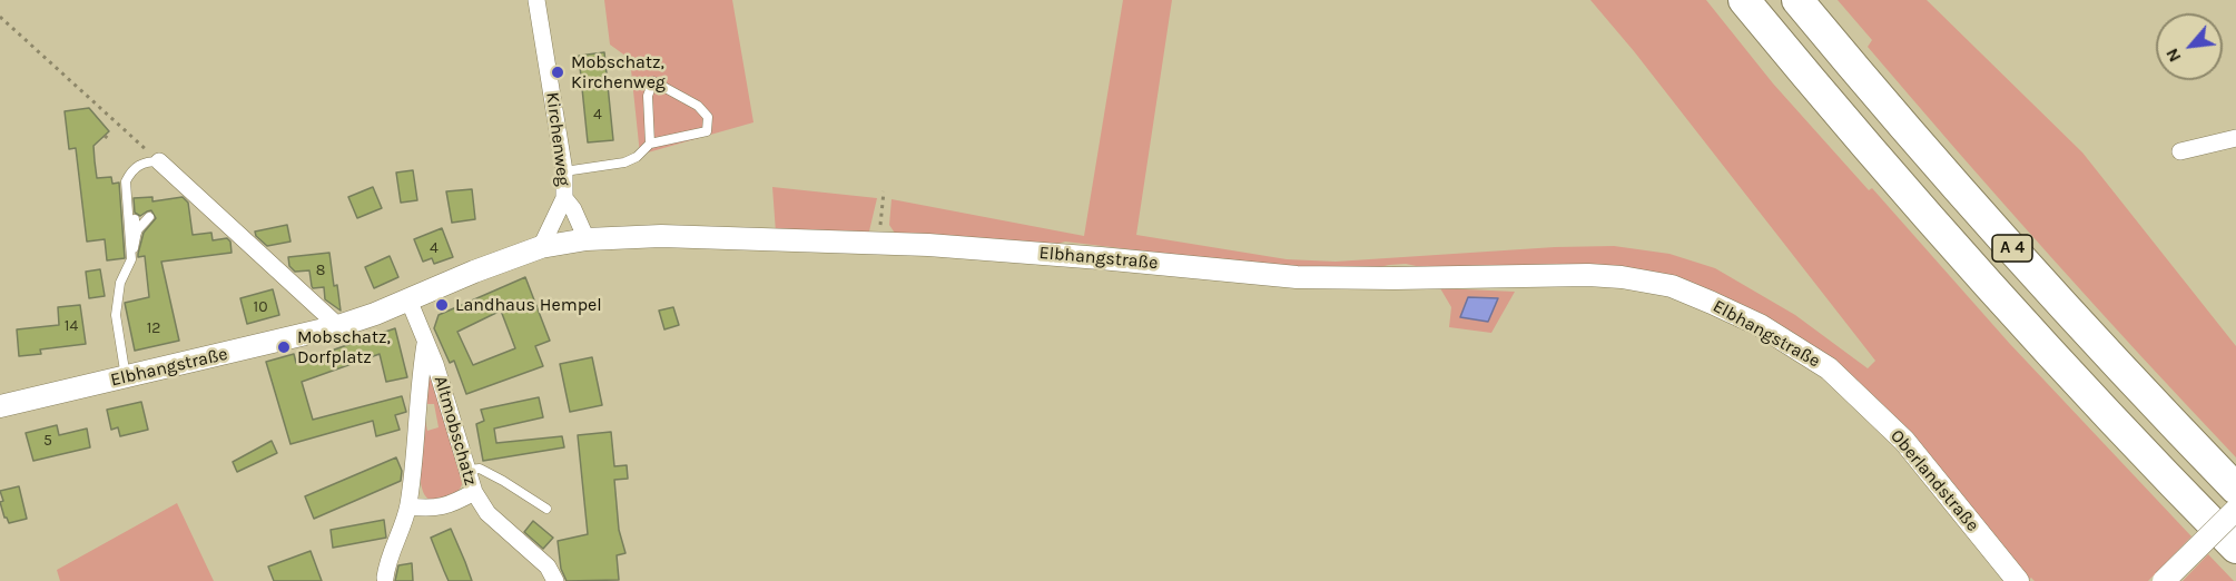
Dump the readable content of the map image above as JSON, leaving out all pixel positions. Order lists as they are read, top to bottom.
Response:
{
  "streets": {
    "highway": ["A 4"],
    "street": [
      "Kirchenweg",
      "Elbhangstraße",
      "Altmobschatz",
      "Oberlandstraße"
    ]
  },
  "crossings": [
    ["Kirchenweg", "Elbhangstraße"],
    ["Elbhangstraße", "Altmobschatz"],
    ["Elbhangstraße", "Oberlandstraße"]
  ],
  "places": ["Mobschatz, Kirchenweg", "Landhaus Hempel", "Mobschatz, Dorfplatz"],
  "house_numbers": [
    "4",
    "4",
    "8",
    "10",
    "14",
    "12",
    "5"
  ],
  "north": "bottom left"
}
